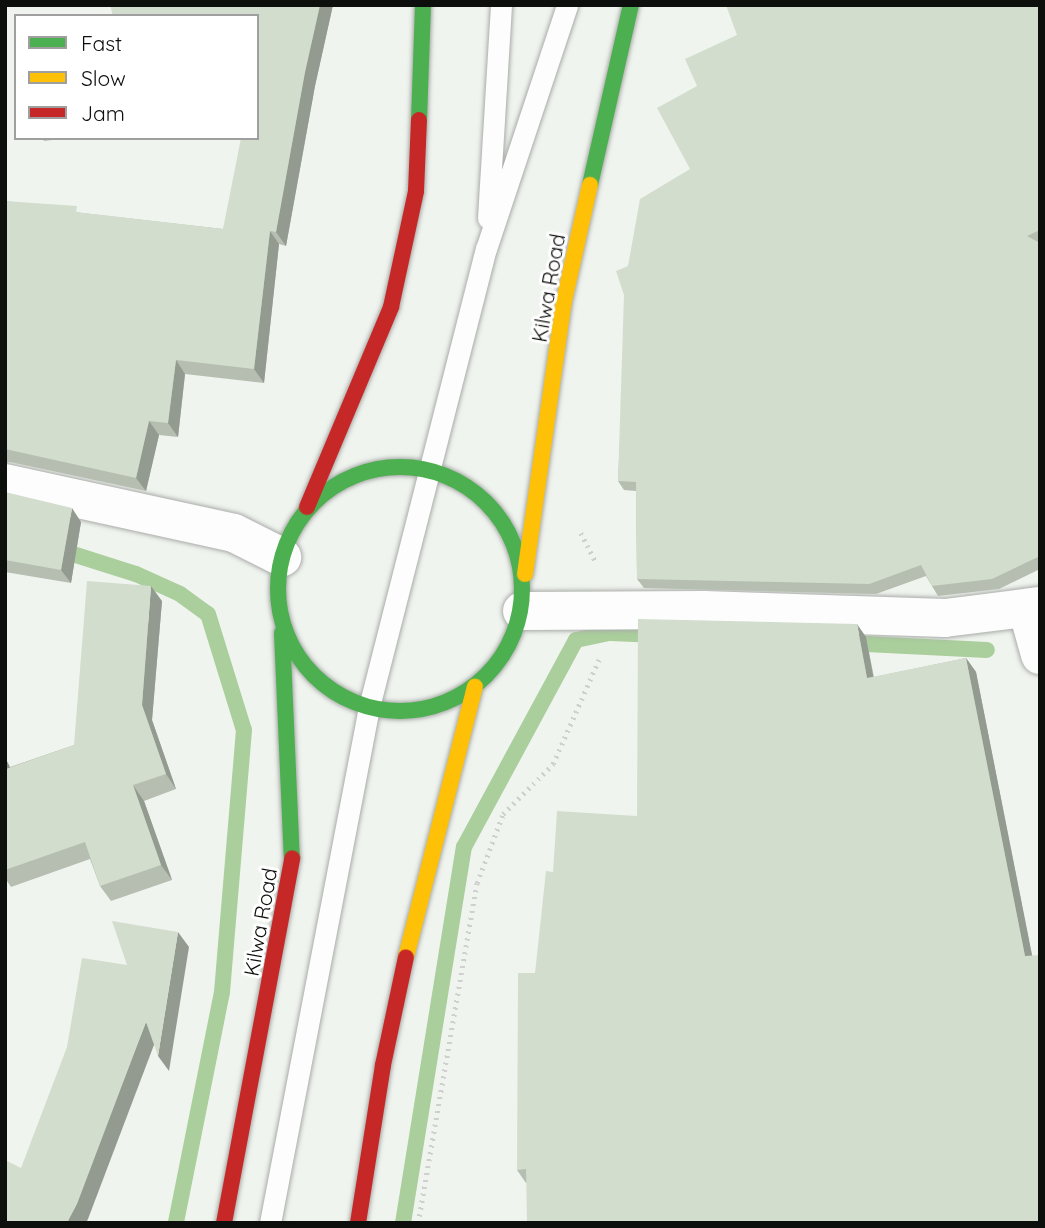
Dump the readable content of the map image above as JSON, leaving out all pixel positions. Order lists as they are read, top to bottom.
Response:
{
  "streets": {
    "highway": ["Kilwa Road"]
  },
  "legend": ["Fast", "Slow", "Jam"]
}
